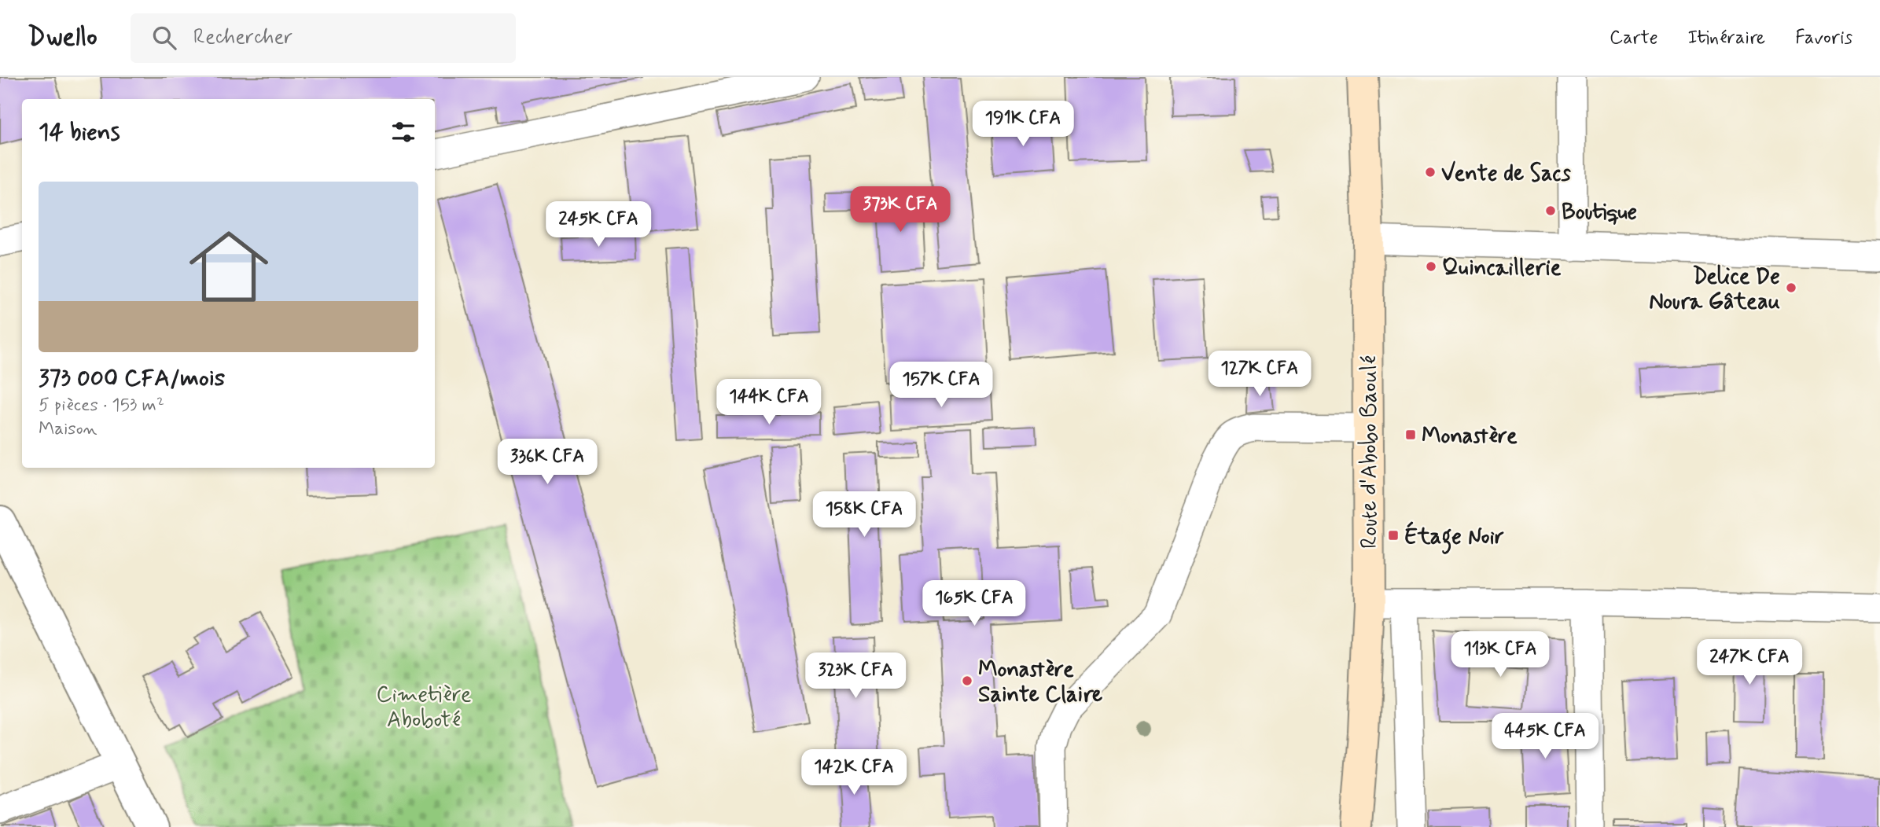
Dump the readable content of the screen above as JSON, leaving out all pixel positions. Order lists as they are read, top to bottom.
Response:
{
  "streets": {
    "main road": ["Route d'Abobo Baoulé"]
  },
  "parks": ["Cimetière Aboboté"],
  "places": {
    "other": [
      "Vente de Sacs",
      "Boutique",
      "Quincaillerie",
      "Delice De Noura Gâteau",
      "Monastère Sainte Claire"
    ],
    "transit": ["Monastère", "Étage Noir"]
  },
  "page": {
    "header": "Dwello",
    "search": "Rechercher",
    "nav": ["Carte", "Itinéraire", "Favoris"],
    "heading": "14 biens",
    "price": [
      "191K CFA",
      "373K CFA",
      "245K CFA",
      "127K CFA",
      "157K CFA",
      "144K CFA",
      "336K CFA",
      "158K CFA",
      "165K CFA",
      "113K CFA",
      "247K CFA",
      "323K CFA",
      "445K CFA",
      "142K CFA"
    ],
    "list": [
      {
        "name": "373 000 CFA/mois",
        "note": "5 pièces · 153 m² · Maison"
      }
    ]
  }
}
